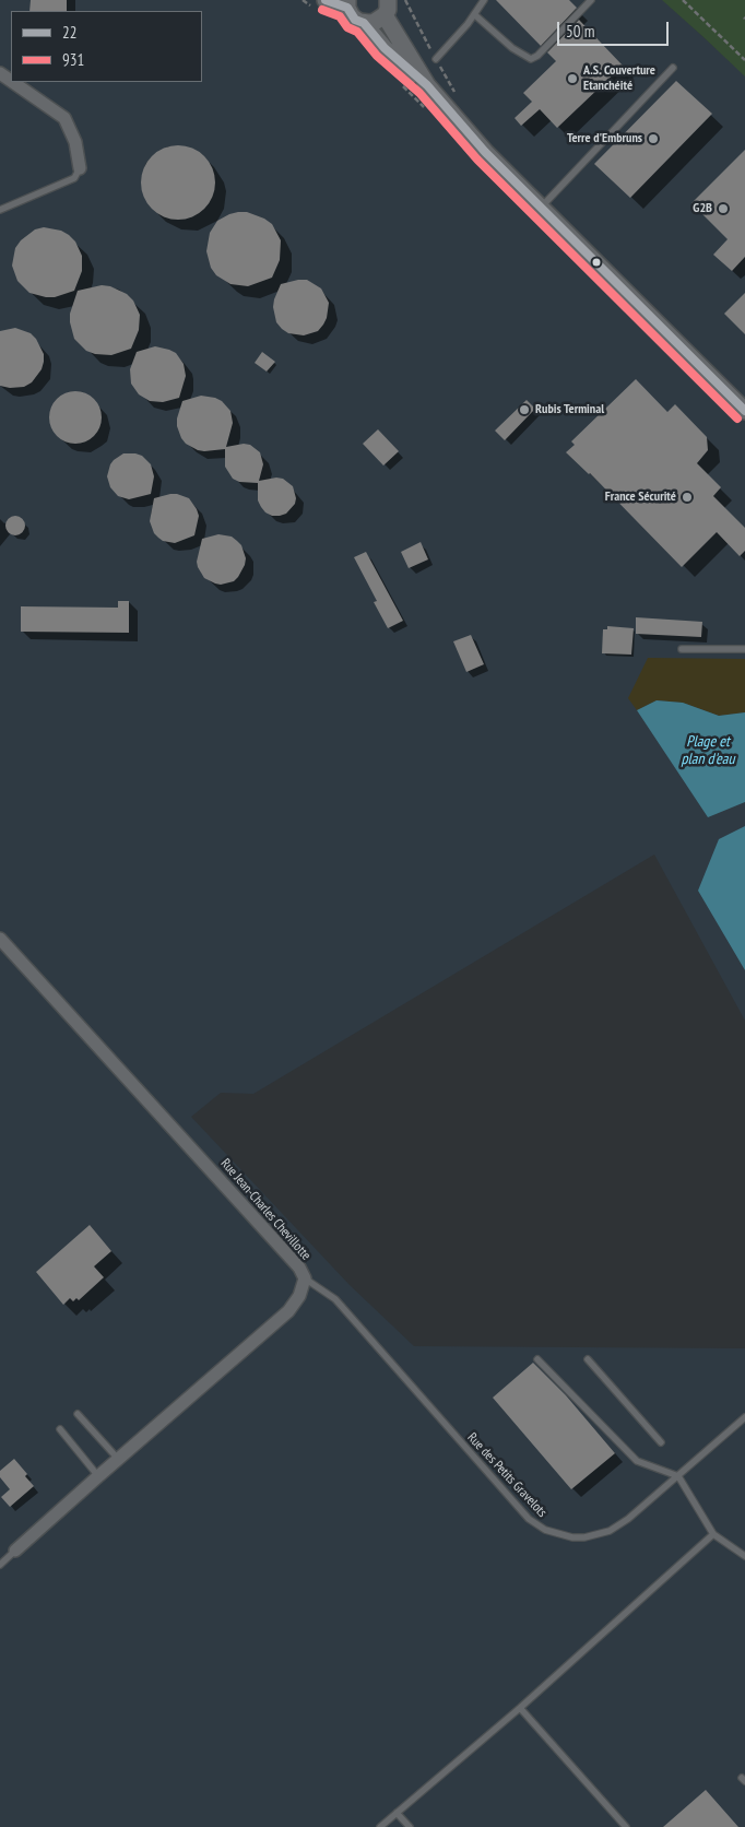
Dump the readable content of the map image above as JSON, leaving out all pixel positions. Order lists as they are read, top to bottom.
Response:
{
  "streets": {
    "street": ["Rue Jean-Charles Chevillotte"],
    "lane": ["Rue des Petits Gravelots"]
  },
  "crossings": [
    ["Rue Jean-Charles Chevillotte", "Rue des Petits Gravelots"]
  ],
  "water": ["Plage et plan d'eau"],
  "places": [
    "A.S. Couverture Etanchéité",
    "Terre d'Embruns",
    "G2B",
    "Rubis Terminal",
    "France Sécurité"
  ],
  "lines": ["transit line 22", "transit line 931"],
  "legend": ["22", "931"],
  "scale_bar": "50 m"
}
